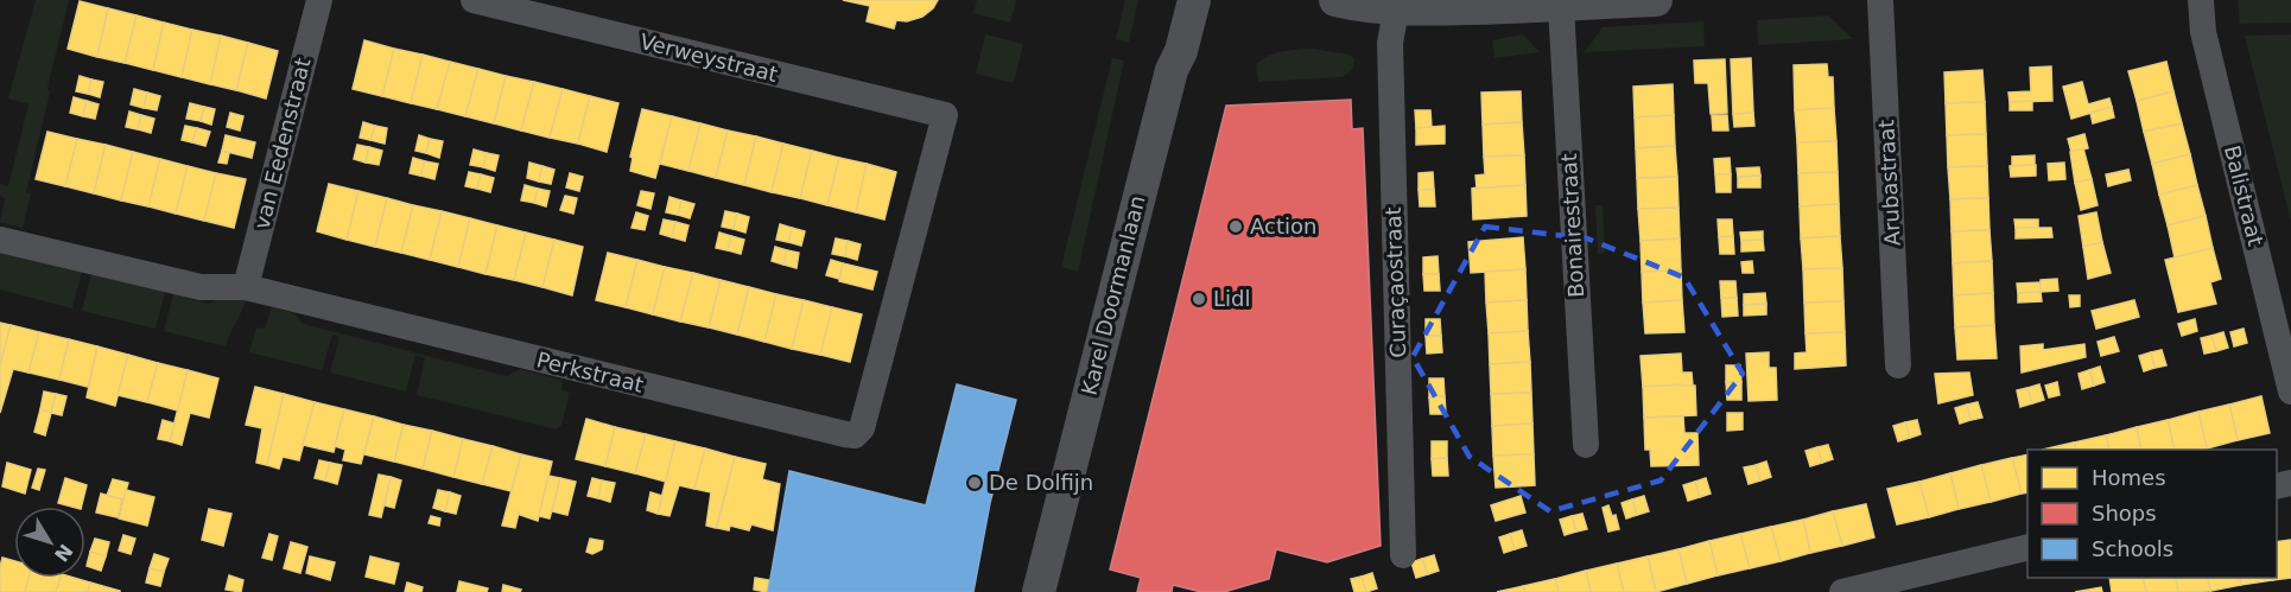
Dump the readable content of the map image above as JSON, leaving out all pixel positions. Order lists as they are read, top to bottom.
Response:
{
  "streets": {
    "street": [
      "Verweystraat",
      "van Eedenstraat",
      "Arubastraat",
      "Balistraat",
      "Bonairestraat",
      "Curaçaostraat",
      "Karel Doormanlaan",
      "Perkstraat"
    ]
  },
  "crossings": [
    ["Verweystraat", "Perkstraat"],
    ["van Eedenstraat", "Perkstraat"]
  ],
  "places": ["Action", "Lidl", "De Dolfijn"],
  "legend": ["Homes", "Shops", "Schools"],
  "north": "bottom right"
}
